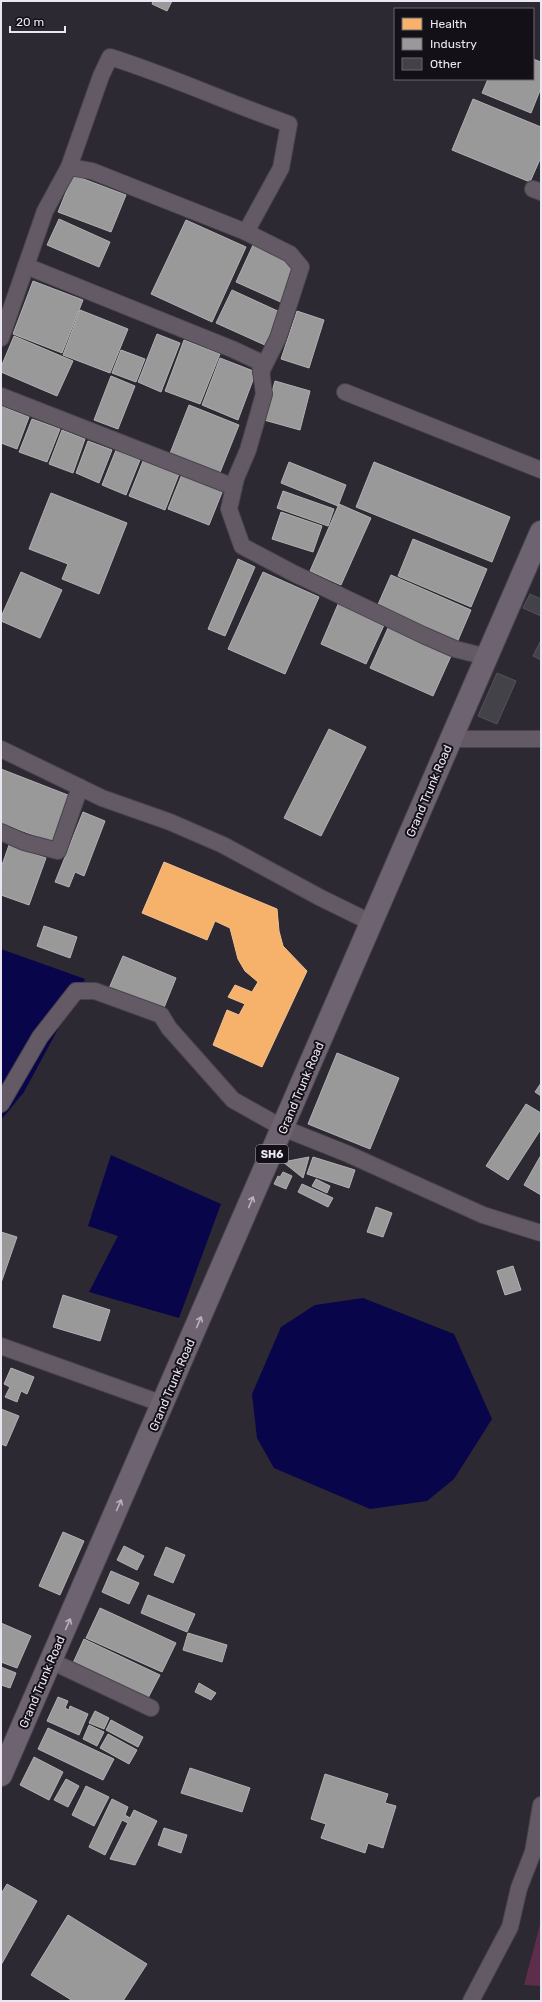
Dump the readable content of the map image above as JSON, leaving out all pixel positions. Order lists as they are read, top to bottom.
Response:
{
  "streets": {
    "main road": ["Grand Trunk Road", "SH6"]
  },
  "one_way": ["Grand Trunk Road"],
  "legend": ["Health", "Industry", "Other"],
  "scale_bar": "20 m"
}
